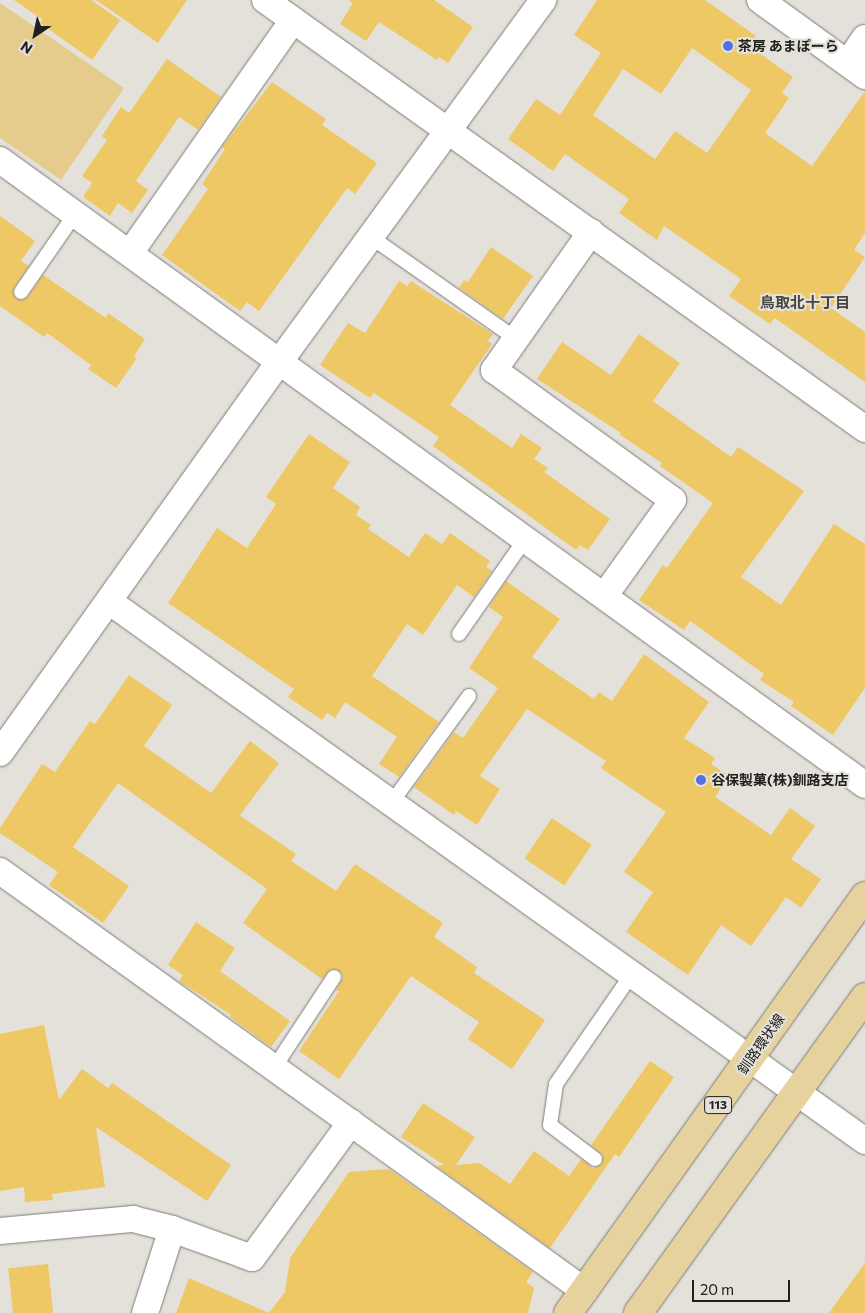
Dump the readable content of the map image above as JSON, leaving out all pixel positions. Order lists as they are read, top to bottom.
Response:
{
  "streets": {
    "main road": ["釧路環状線", "113"]
  },
  "districts": ["鳥取北十丁目"],
  "places": ["茶房 あまぽーら", "谷保製菓(株)釧路支店"],
  "scale_bar": "20 m",
  "north": "bottom left"
}
